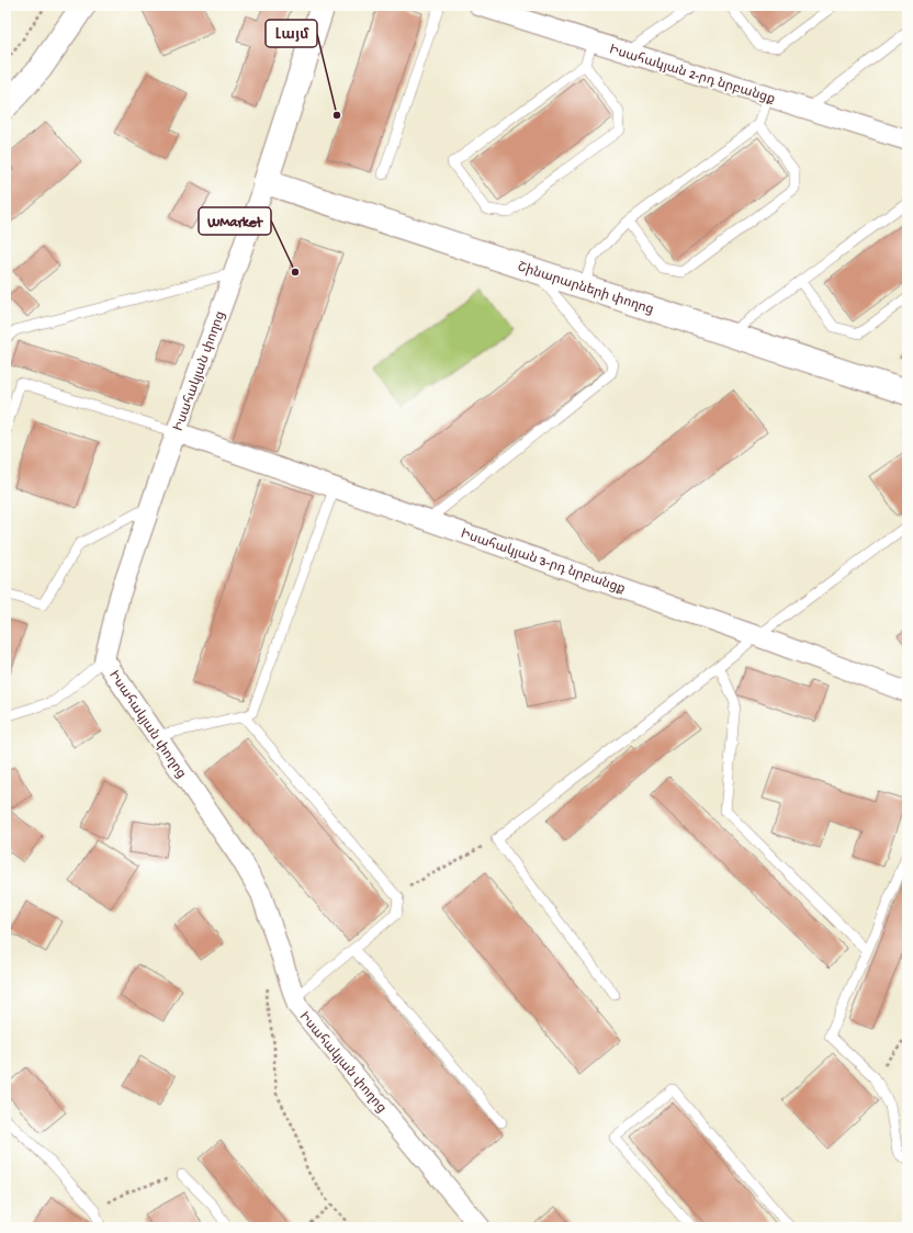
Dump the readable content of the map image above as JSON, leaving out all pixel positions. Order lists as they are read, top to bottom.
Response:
{
  "streets": {
    "street": [
      "Իսահակյան 2-րդ նրբանցք",
      "Շինարարների փողոց",
      "Իսահակյան փողոց",
      "Իսահակյան 3-րդ նրբանցք"
    ]
  },
  "crossings": [
    ["Շինարարների փողոց", "Իսահակյան փողոց"],
    ["Իսահակյան փողոց", "Իսահակյան 3-րդ նրբանցք"]
  ],
  "places": ["Լայմ", "WMarket"]
}
